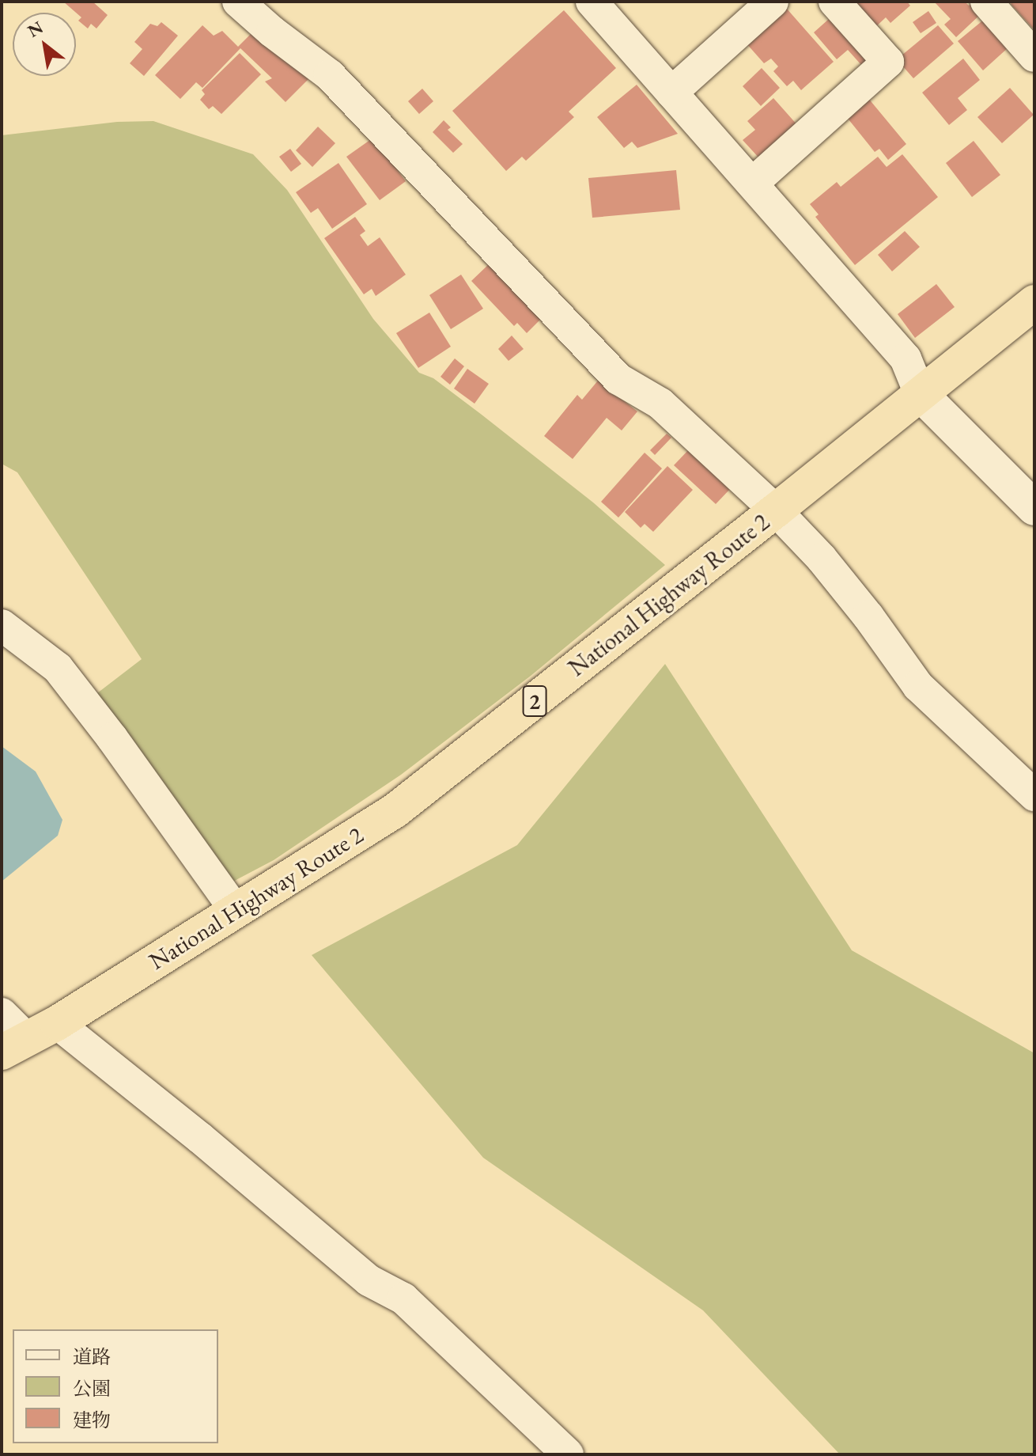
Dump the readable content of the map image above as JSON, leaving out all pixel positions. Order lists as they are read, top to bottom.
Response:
{
  "streets": {
    "highway": ["National Highway Route 2", "2"]
  },
  "legend": ["道路", "公園", "建物"],
  "north": "top left"
}
